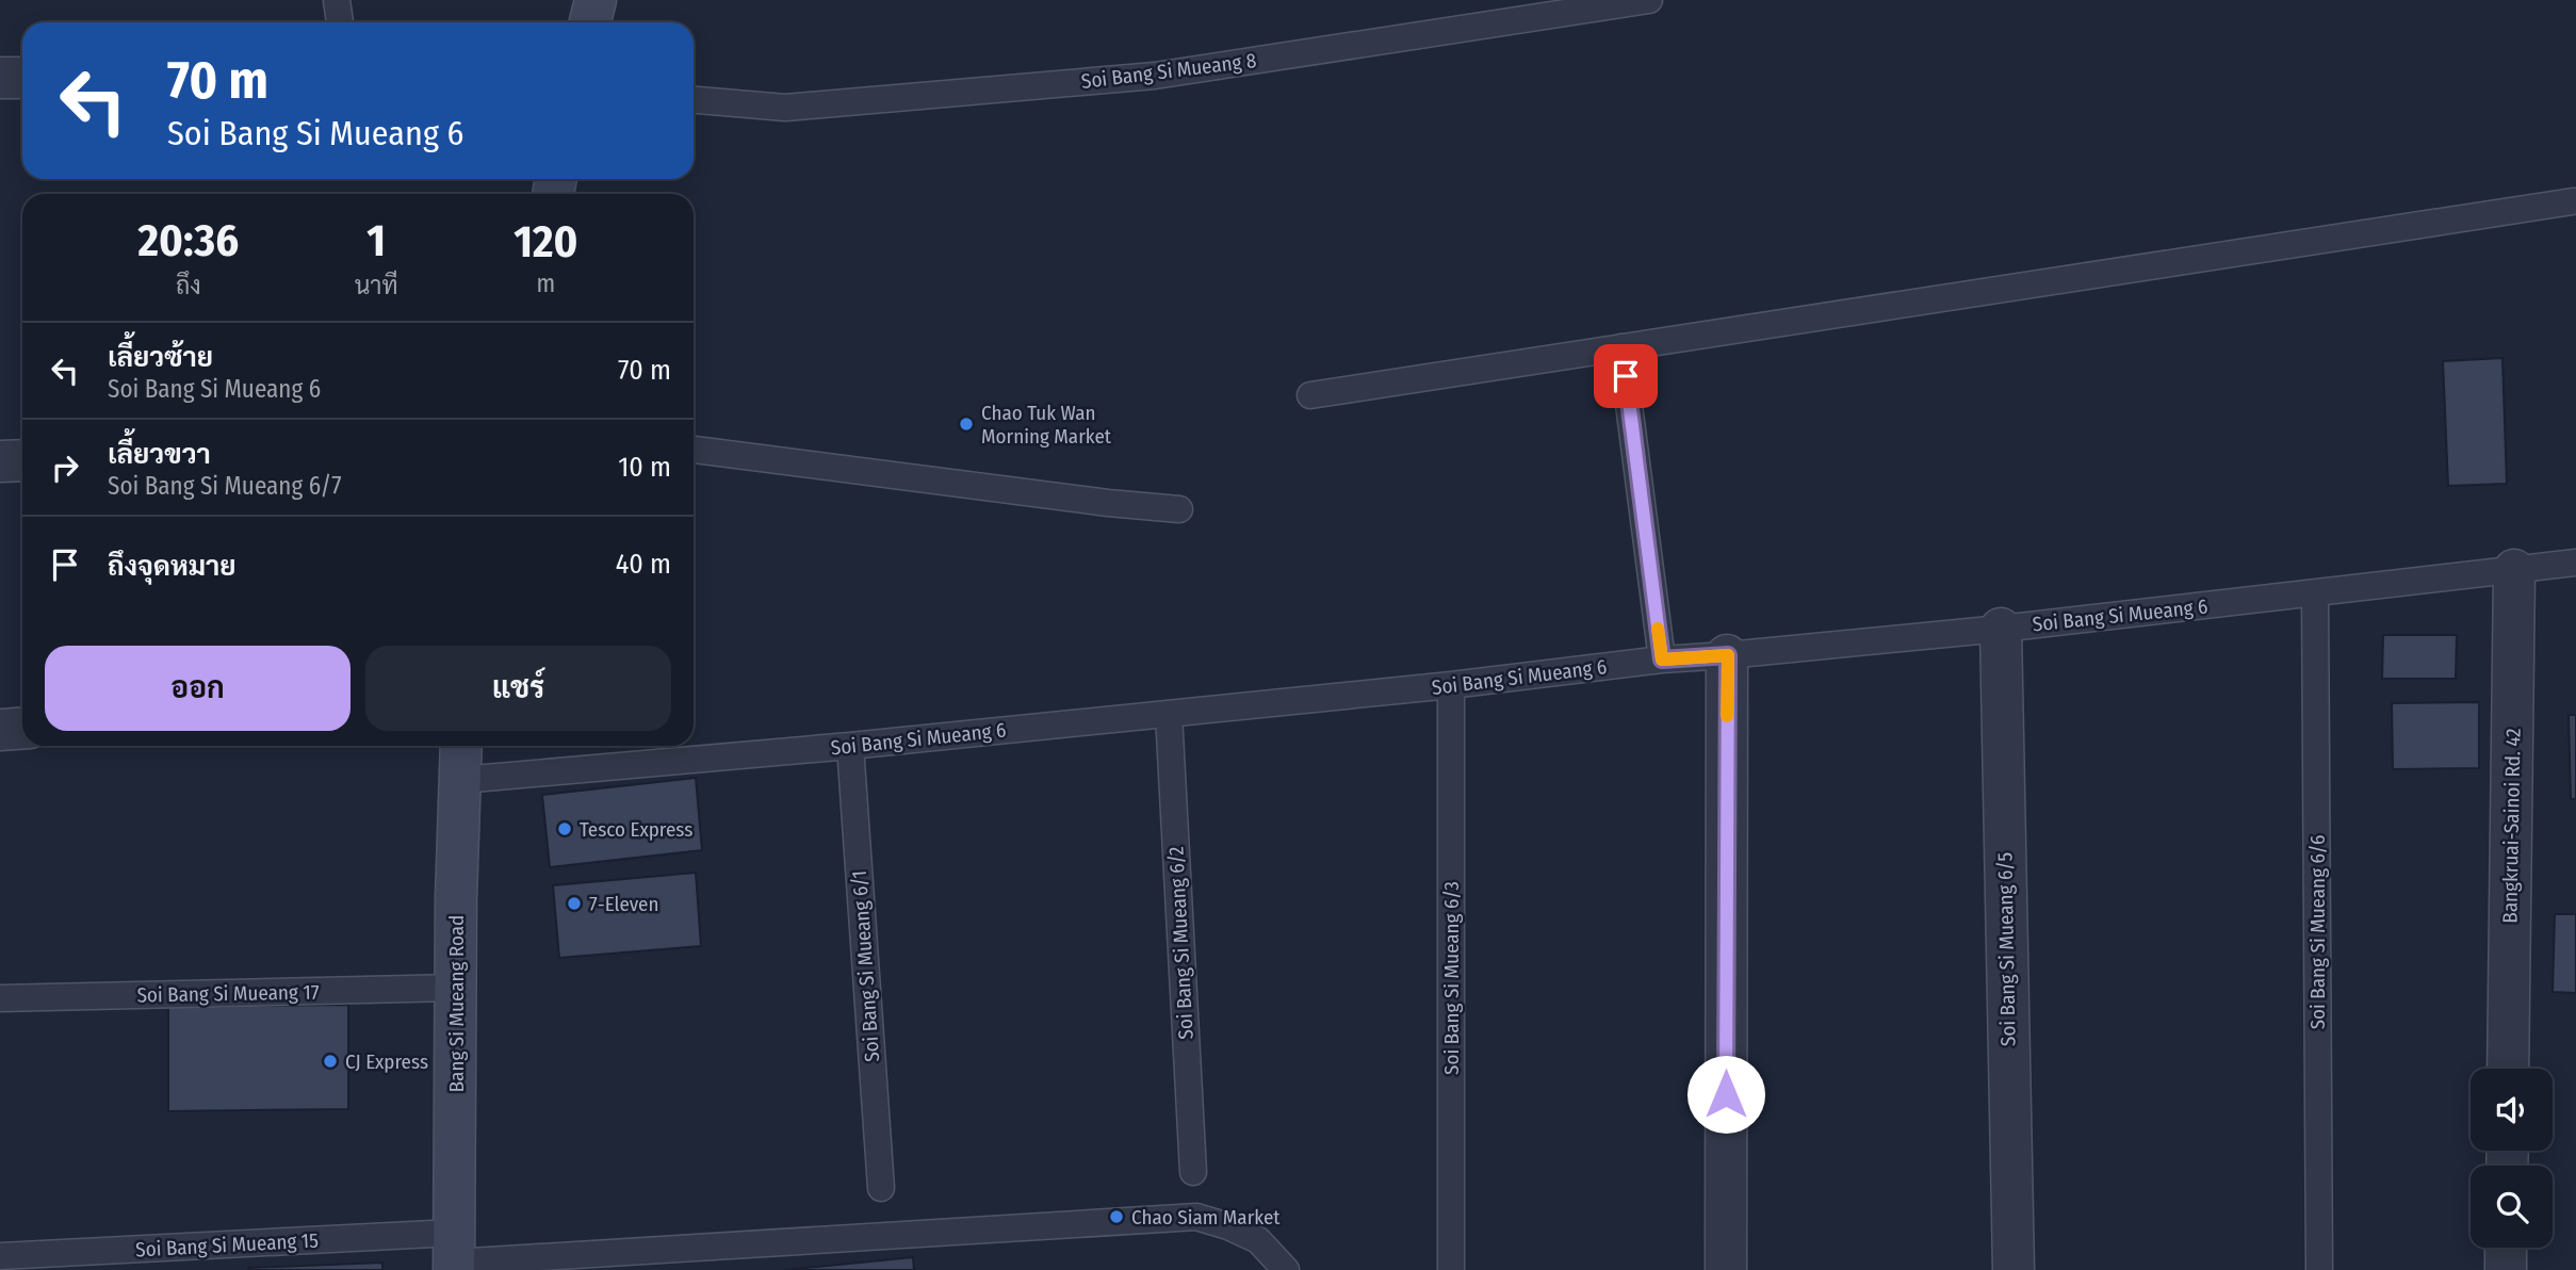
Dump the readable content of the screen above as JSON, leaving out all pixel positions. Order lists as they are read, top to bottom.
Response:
{
  "streets": {
    "street": ["Bangkruai-Sainoi Rd. 42", "Soi Bang Si Mueang 6/5", "Bang Si Mueang Road"],
    "lane": [
      "Soi Bang Si Mueang 8",
      "Soi Bang Si Mueang 6",
      "Soi Bang Si Mueang 6/6",
      "Soi Bang Si Mueang 6/2",
      "Soi Bang Si Mueang 6/1",
      "Soi Bang Si Mueang 6/3",
      "Soi Bang Si Mueang 17",
      "Soi Bang Si Mueang 15"
    ]
  },
  "crossings": [
    ["Soi Bang Si Mueang 6", "Bangkruai-Sainoi Rd. 42"],
    ["Soi Bang Si Mueang 6", "Soi Bang Si Mueang 6/6"],
    ["Soi Bang Si Mueang 6", "Soi Bang Si Mueang 6/2"],
    ["Soi Bang Si Mueang 6", "Soi Bang Si Mueang 6/5"],
    ["Soi Bang Si Mueang 6", "Soi Bang Si Mueang 6/1"],
    ["Soi Bang Si Mueang 6", "Soi Bang Si Mueang 6/3"],
    ["Soi Bang Si Mueang 6", "Bang Si Mueang Road"],
    ["Soi Bang Si Mueang 17", "Bang Si Mueang Road"],
    ["Bang Si Mueang Road", "Soi Bang Si Mueang 15"]
  ],
  "places": [
    "Chao Tuk Wan Morning Market",
    "Tesco Express",
    "7-Eleven",
    "CJ Express",
    "Chao Siam Market"
  ],
  "page": {
    "turn": ["70 m", "Soi Bang Si Mueang 6"],
    "eta": [
      "20:36",
      "ถึง",
      "1",
      "นาที",
      "120",
      "m"
    ],
    "list": [
      {
        "name": "เลี้ยวซ้าย",
        "note": "Soi Bang Si Mueang 6",
        "value": "70 m"
      },
      {
        "name": "เลี้ยวขวา",
        "note": "Soi Bang Si Mueang 6/7",
        "value": "10 m"
      },
      {
        "name": "ถึงจุดหมาย",
        "value": "40 m"
      }
    ],
    "buttons": ["ออก", "แชร์"]
  }
}
